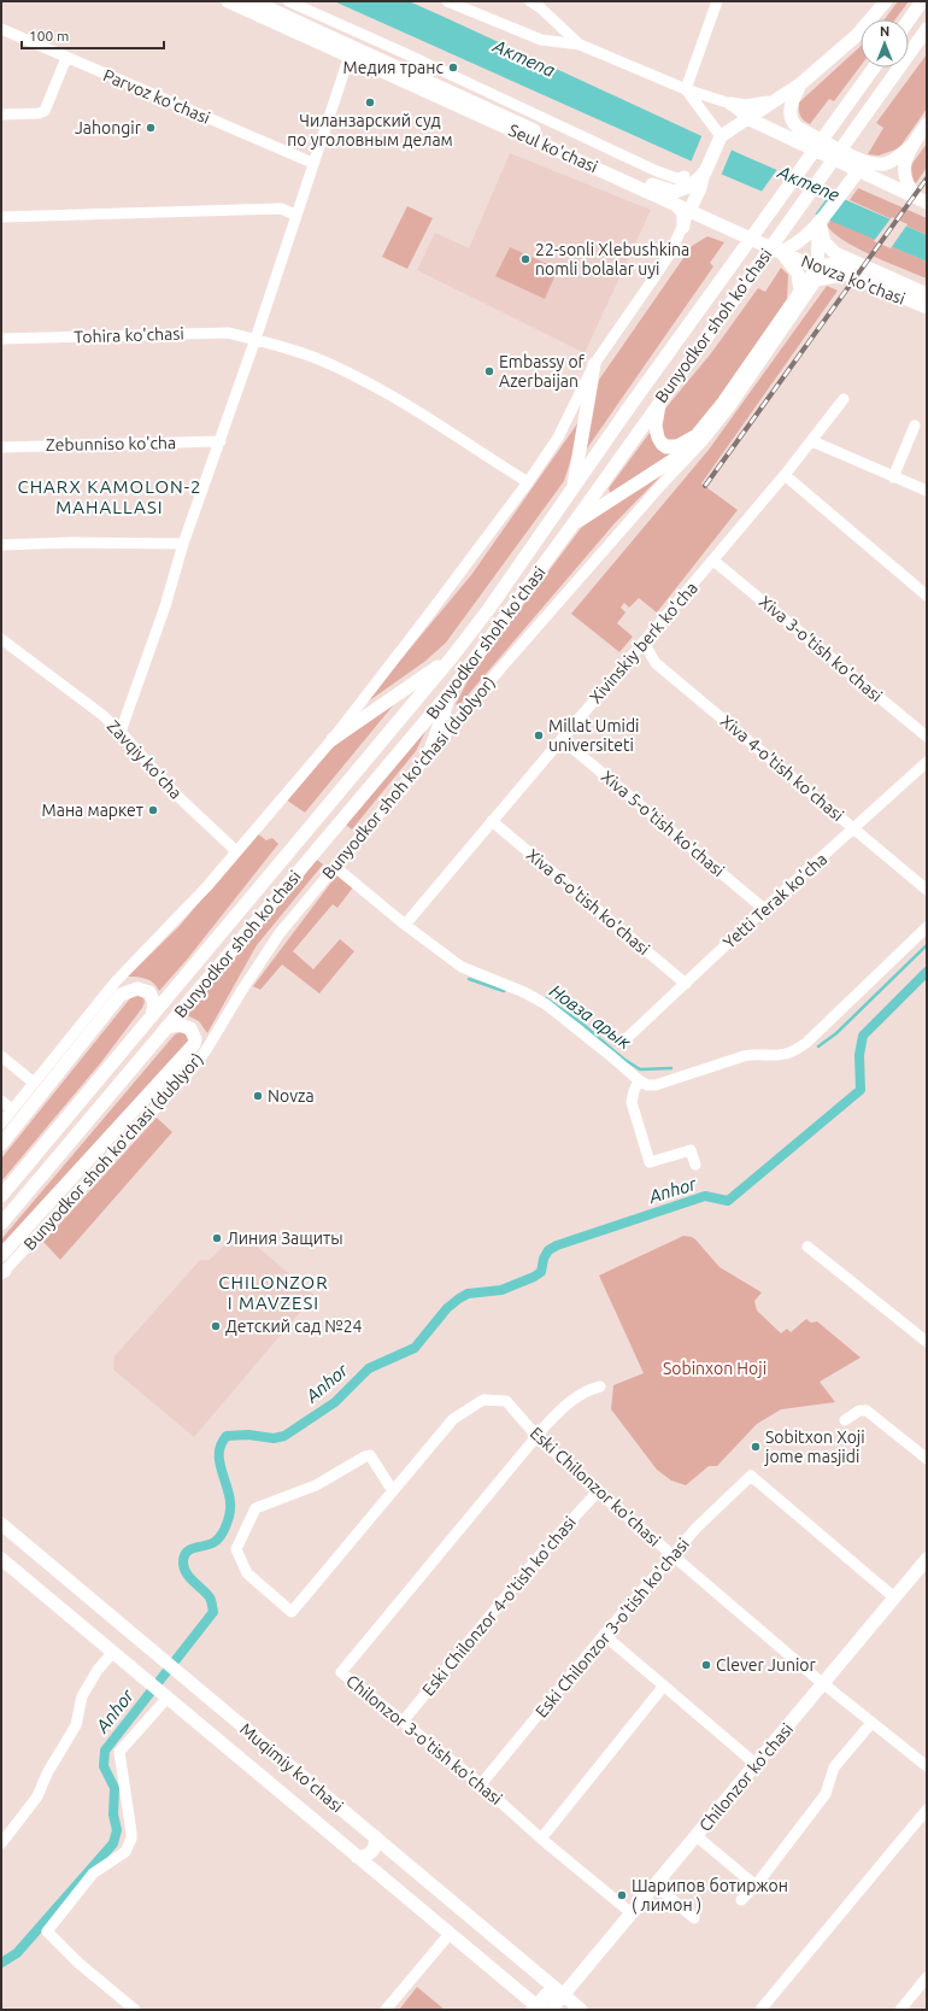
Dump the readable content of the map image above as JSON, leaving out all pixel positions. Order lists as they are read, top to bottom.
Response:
{
  "streets": {
    "main road": [
      "Seul ko'chasi",
      "Novza ko'chasi",
      "Bunyodkor shoh ko'chasi",
      "Muqimiy ko'chasi",
      "Chilonzor ko'chasi"
    ],
    "street": [
      "Parvoz ko'chasi",
      "Tohira ko'chasi",
      "Zebunniso ko'cha",
      "Xivinskiy berk ko'cha",
      "Xiva 3-o'tish ko'chasi",
      "Zavqiy ko'cha",
      "Xiva 4-o'tish ko'chasi",
      "Bunyodkor shoh koʻchasi (dublyor)",
      "Xiva 5-o'tish ko'chasi",
      "Yetti Terak ko'cha",
      "Xiva 6-o'tish ko'chasi",
      "Eski Chilonzor ko'chasi",
      "Eski Chilonzor 4-o'tish ko'chasi",
      "Eski Chilonzor 3-o'tish ko'chasi",
      "Chilonzor 3-o'tish ko'chasi"
    ]
  },
  "crossings": [
    ["Seul ko'chasi", "Novza ko'chasi"],
    ["Novza ko'chasi", "Bunyodkor shoh koʻchasi (dublyor)"],
    ["Xivinskiy berk ko'cha", "Xiva 3-o'tish ko'chasi"],
    ["Xivinskiy berk ko'cha", "Xiva 4-o'tish ko'chasi"],
    ["Xivinskiy berk ko'cha", "Xiva 5-o'tish ko'chasi"],
    ["Xivinskiy berk ko'cha", "Xiva 6-o'tish ko'chasi"],
    ["Xiva 4-o'tish ko'chasi", "Yetti Terak ko'cha"],
    ["Xiva 5-o'tish ko'chasi", "Yetti Terak ko'cha"],
    ["Yetti Terak ko'cha", "Xiva 6-o'tish ko'chasi"],
    ["Eski Chilonzor ko'chasi", "Eski Chilonzor 4-o'tish ko'chasi"],
    ["Eski Chilonzor ko'chasi", "Eski Chilonzor 3-o'tish ko'chasi"],
    ["Eski Chilonzor ko'chasi", "Chilonzor 3-o'tish ko'chasi"],
    ["Eski Chilonzor ko'chasi", "Chilonzor ko'chasi"],
    ["Eski Chilonzor 4-o'tish ko'chasi", "Chilonzor 3-o'tish ko'chasi"],
    ["Eski Chilonzor 3-o'tish ko'chasi", "Chilonzor 3-o'tish ko'chasi"],
    ["Eski Chilonzor 3-o'tish ko'chasi", "Chilonzor ko'chasi"],
    ["Chilonzor 3-o'tish ko'chasi", "Chilonzor ko'chasi"],
    ["Muqimiy ko'chasi", "Chilonzor ko'chasi"]
  ],
  "districts": ["CHARX KAMOLON-2 MAHALLASI", "CHILONZOR I MAVZESI"],
  "water": [
    "Актепа",
    "Актепе",
    "Новза арык",
    "Anhor"
  ],
  "parks": ["Sobinxon Hoji"],
  "places": [
    "Медия транс",
    "Чиланзарский суд по уголовным делам",
    "Jahongir",
    "22-sonli Xlebushkina nomli bolalar uyi",
    "Embassy of Azerbaijan",
    "Millat Umidi universiteti",
    "Мана маркет",
    "Novza",
    "Линия Защиты",
    "Детский сад №24",
    "Sobitxon Xoji jome masjidi",
    "Clever Junior",
    "Шарипов ботиржон ( лимон )"
  ],
  "scale_bar": "100 m",
  "north": "top"
}
